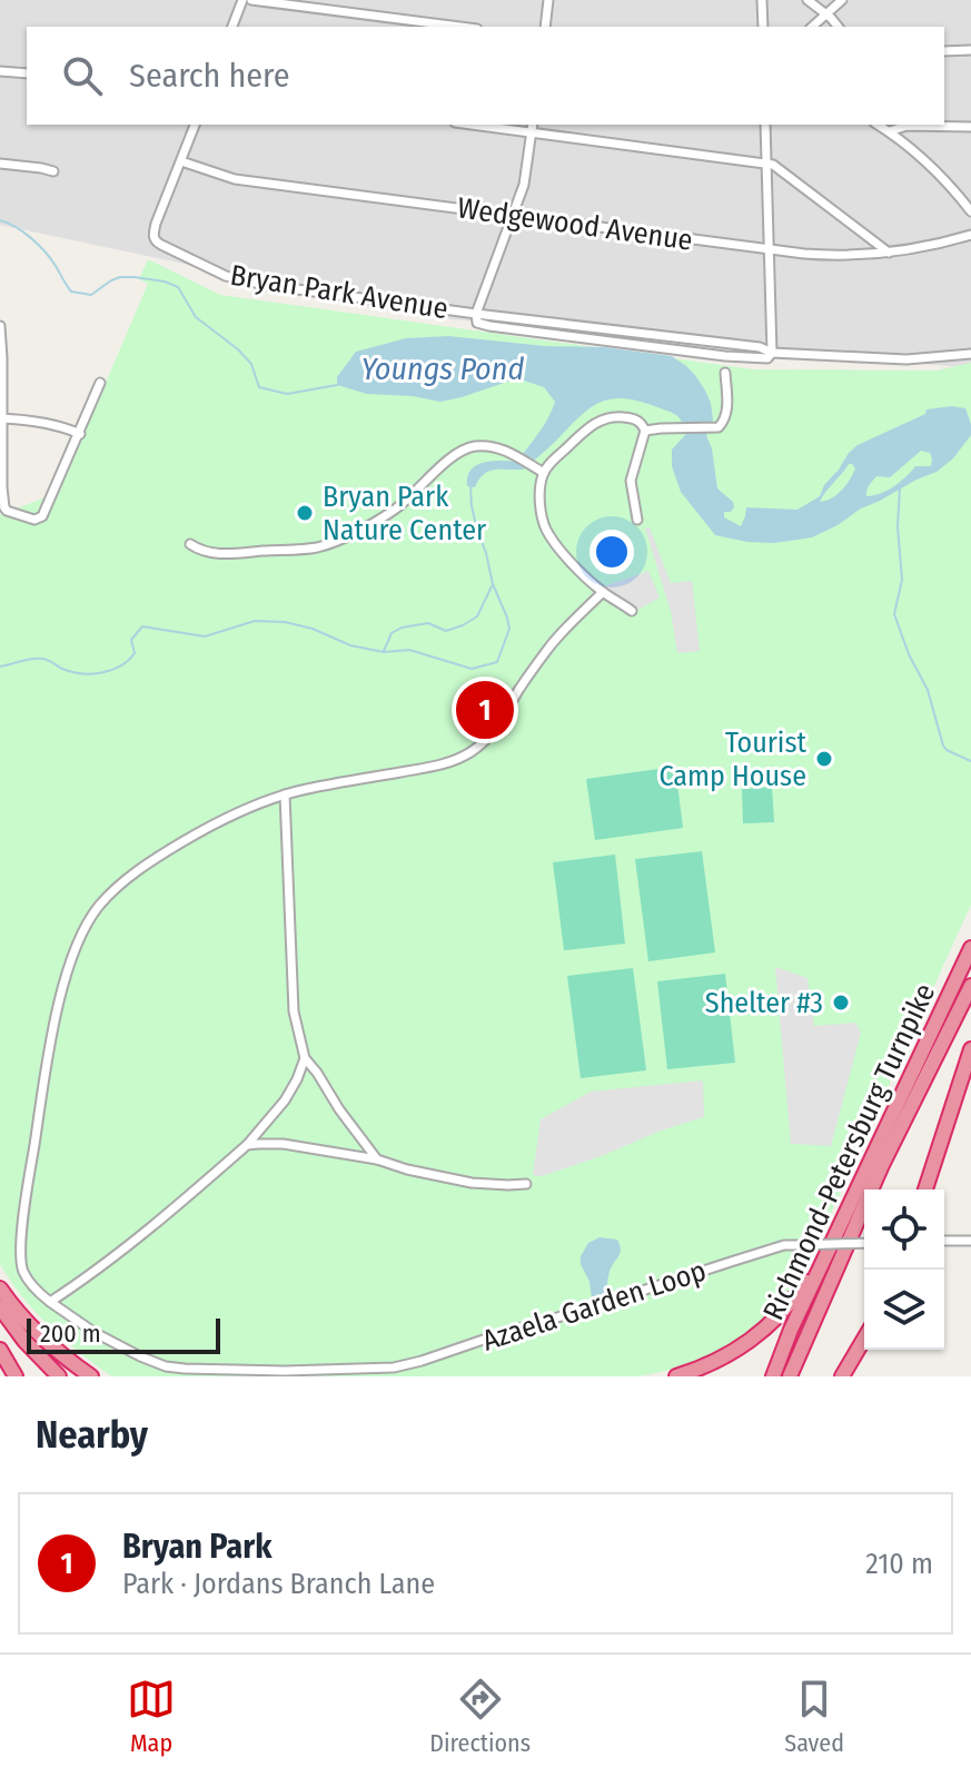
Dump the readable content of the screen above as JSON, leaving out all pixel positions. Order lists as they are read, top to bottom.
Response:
{
  "streets": {
    "highway": ["Richmond-Petersburg Turnpike"],
    "street": ["Wedgewood Avenue", "Bryan Park Avenue", "Azaela Garden Loop"]
  },
  "crossings": [
    ["Wedgewood Avenue", "Bryan Park Avenue"]
  ],
  "water": ["Youngs Pond"],
  "places": ["Bryan Park Nature Center", "Tourist Camp House", "Shelter #3"],
  "scale_bar": "200 m",
  "page": {
    "search": "Search here",
    "pins": "1",
    "scale": "200 m",
    "heading": "Nearby",
    "list": [
      {
        "mark": "1",
        "name": "Bryan Park",
        "note": "Park · Jordans Branch Lane",
        "value": "210 m"
      }
    ],
    "nav": ["Map", "Directions", "Saved"]
  }
}
